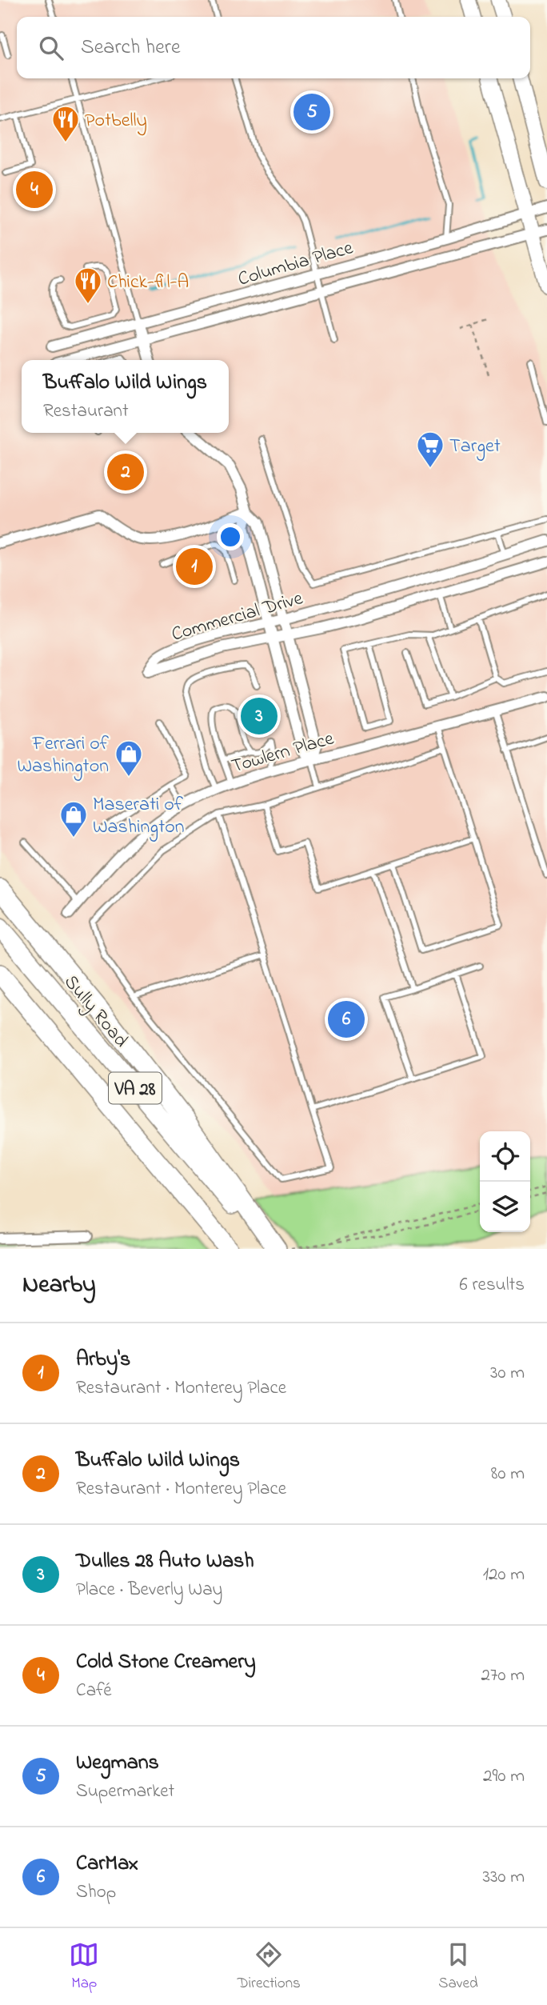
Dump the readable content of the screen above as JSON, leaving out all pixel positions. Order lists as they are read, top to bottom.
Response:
{
  "streets": {
    "highway": ["Sully Road", "VA 28"],
    "street": ["Columbia Place", "Commercial Drive", "Towlern Place"]
  },
  "places": {
    "restaurant": ["Potbelly", "Chick-fil-A"],
    "supermarket": ["Target"],
    "shop": ["Ferrari of Washington", "Maserati of Washington"]
  },
  "page": {
    "search": "Search here",
    "pins": [
      "5",
      "4",
      "2",
      "1",
      "3",
      "6"
    ],
    "popup": ["Buffalo Wild Wings", "Restaurant"],
    "heading": ["Nearby", "6 results"],
    "list": [
      {
        "mark": "1",
        "name": "Arby's",
        "note": "Restaurant · Monterey Place",
        "value": "30 m"
      },
      {
        "mark": "2",
        "name": "Buffalo Wild Wings",
        "note": "Restaurant · Monterey Place",
        "value": "80 m"
      },
      {
        "mark": "3",
        "name": "Dulles 28 Auto Wash",
        "note": "Place · Beverly Way",
        "value": "120 m"
      },
      {
        "mark": "4",
        "name": "Cold Stone Creamery",
        "note": "Café",
        "value": "270 m"
      },
      {
        "mark": "5",
        "name": "Wegmans",
        "note": "Supermarket",
        "value": "290 m"
      },
      {
        "mark": "6",
        "name": "CarMax",
        "note": "Shop",
        "value": "330 m"
      }
    ],
    "nav": ["Map", "Directions", "Saved"]
  }
}
